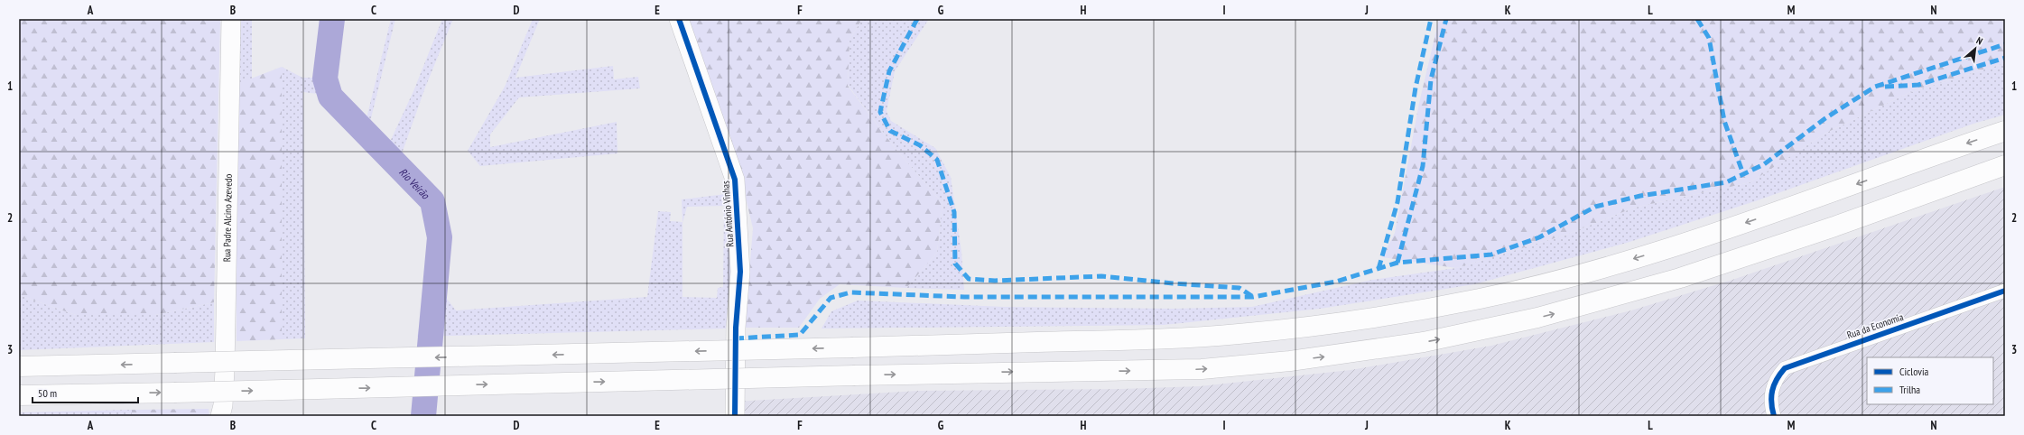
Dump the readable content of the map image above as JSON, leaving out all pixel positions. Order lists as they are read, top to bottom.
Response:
{
  "streets": {
    "street": ["Rua António Vinhas", "Rua Padre Alcino Azevedo", "Rua da Economia"]
  },
  "water": ["Rio Veirão"],
  "legend": ["Ciclovia", "Trilha"],
  "scale_bar": "50 m",
  "north": "top right",
  "grid": {
    "columns": [
      "A",
      "B",
      "C",
      "D",
      "E",
      "F",
      "G",
      "H",
      "I",
      "J",
      "K",
      "L",
      "M",
      "N"
    ],
    "rows": ["1", "2", "3"]
  }
}
